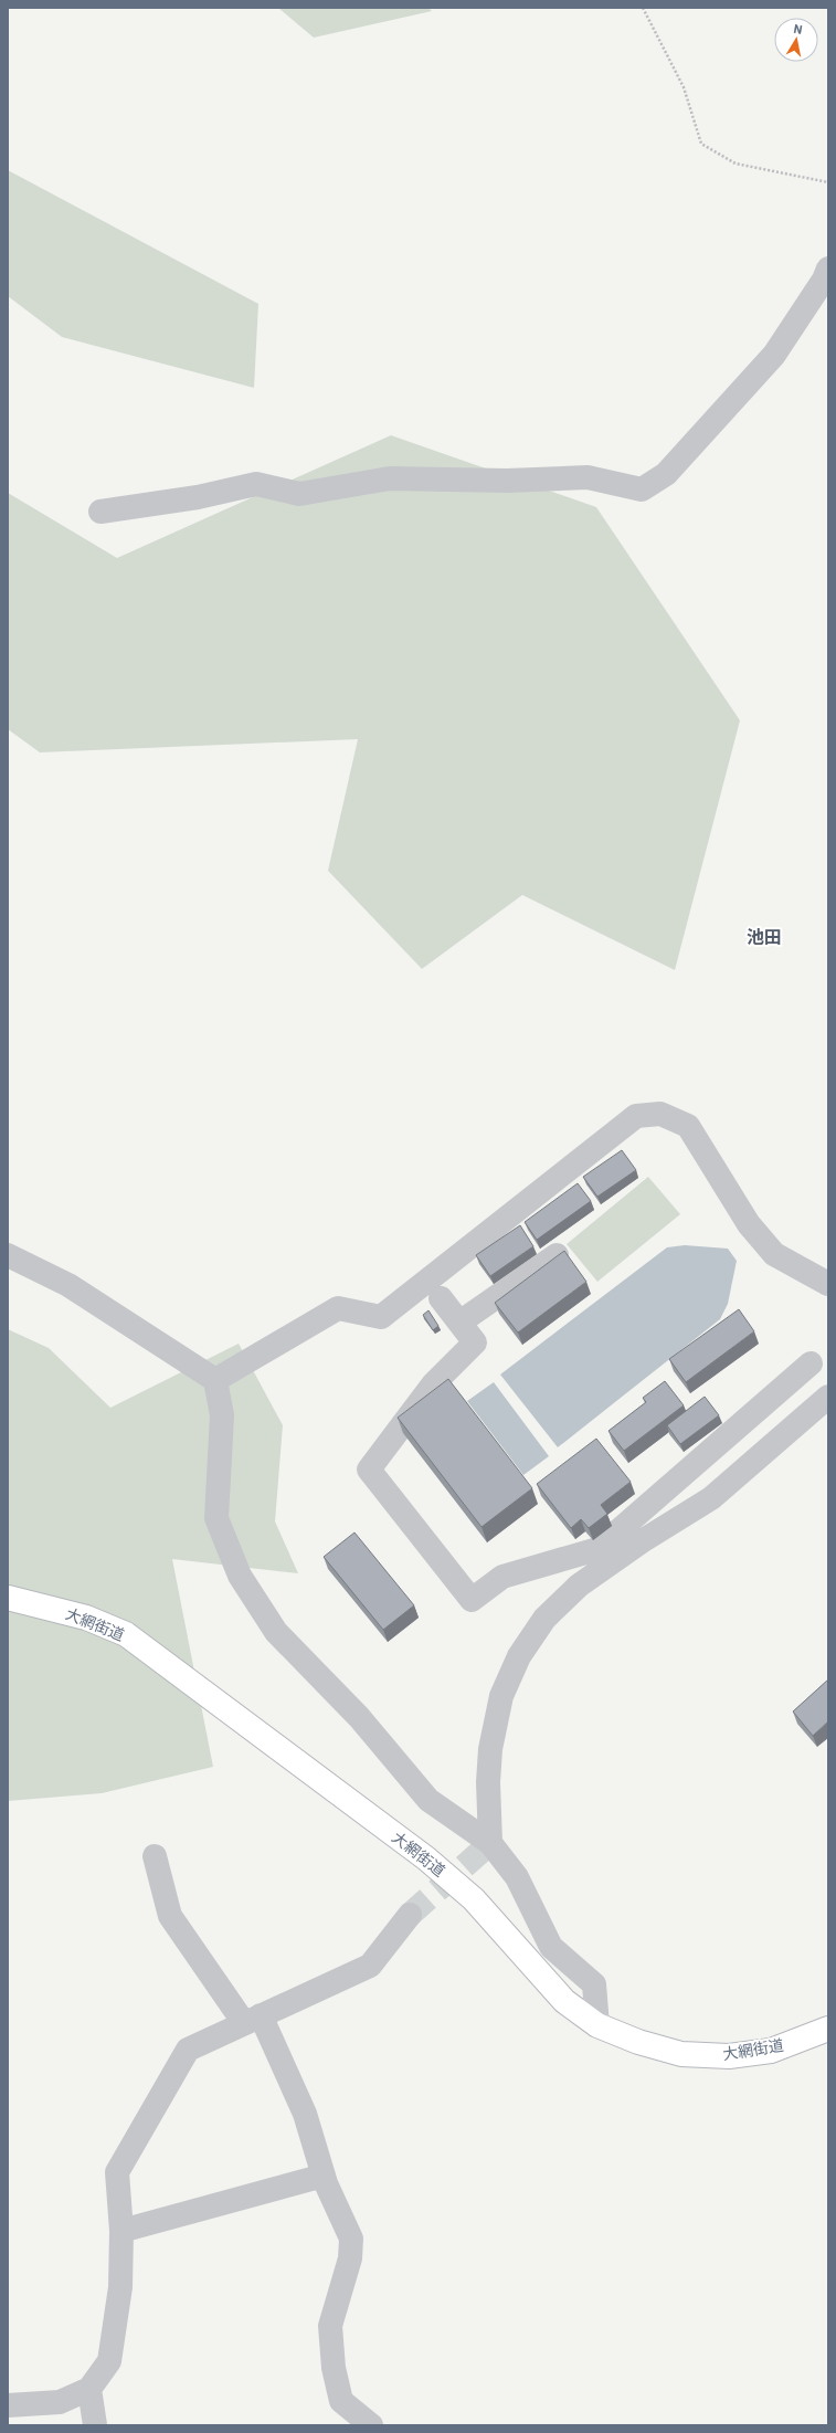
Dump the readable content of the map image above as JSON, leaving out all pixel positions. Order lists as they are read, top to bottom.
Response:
{
  "streets": {
    "main road": ["大網街道"]
  },
  "districts": ["池田"],
  "north": "top"
}
